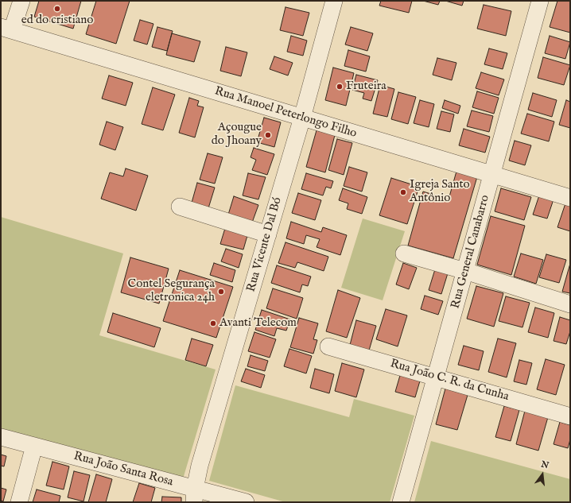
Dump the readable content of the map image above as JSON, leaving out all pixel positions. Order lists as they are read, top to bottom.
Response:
{
  "streets": {
    "street": [
      "Rua Manoel Peterlongo Filho",
      "Rua Vicente Dal Bó",
      "Rua General Canabarro",
      "Rua João C. R. da Cunha",
      "Rua João Santa Rosa"
    ]
  },
  "crossings": [
    ["Rua Manoel Peterlongo Filho", "Rua Vicente Dal Bó"],
    ["Rua Manoel Peterlongo Filho", "Rua General Canabarro"],
    ["Rua Vicente Dal Bó", "Rua João Santa Rosa"],
    ["Rua General Canabarro", "Rua João C. R. da Cunha"]
  ],
  "places": [
    "ed do cristiano",
    "Fruteira",
    "Açougue do Jhoany",
    "Igreja Santo Antônio",
    "Contel Segurança eletronica 24h",
    "Avanti Telecom"
  ],
  "north": "top"
}
